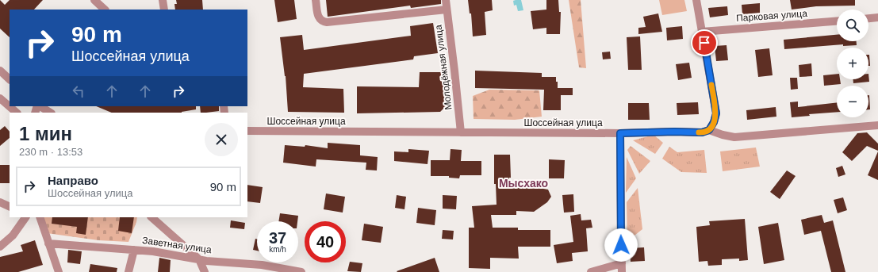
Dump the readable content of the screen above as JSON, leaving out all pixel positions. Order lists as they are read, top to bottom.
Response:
{
  "streets": {
    "street": [
      "Парковая улица",
      "Молодёжная улица",
      "Шоссейная улица",
      "Заветная улица"
    ]
  },
  "crossings": [
    ["Молодёжная улица", "Шоссейная улица"]
  ],
  "districts": ["Мысхако"],
  "page": {
    "map_buttons": ["+", "−"],
    "turn": ["90 m", "Шоссейная улица"],
    "heading": ["1 мин", "230 m · 13:53"],
    "list": [
      {
        "name": "Направо",
        "note": "Шоссейная улица",
        "value": "90 m"
      }
    ],
    "speed": "37 km/h",
    "limit": "40"
  }
}
